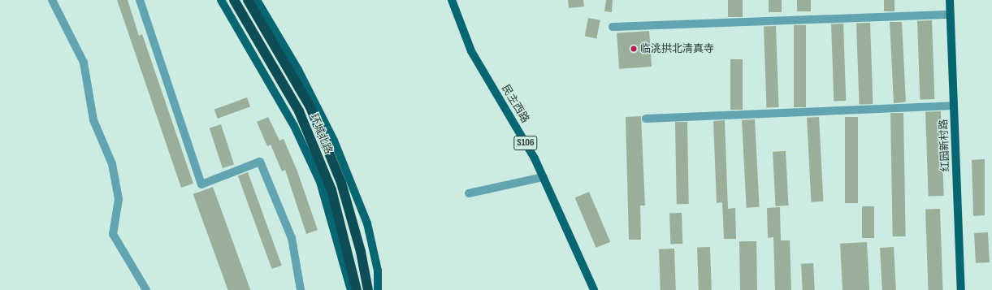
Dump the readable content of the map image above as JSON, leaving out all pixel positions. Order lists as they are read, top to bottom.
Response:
{
  "streets": {
    "highway": ["环城北路"],
    "main road": ["民主西路", "S106", "红园新村路"]
  },
  "places": ["临洮拱北清真寺"]
}
